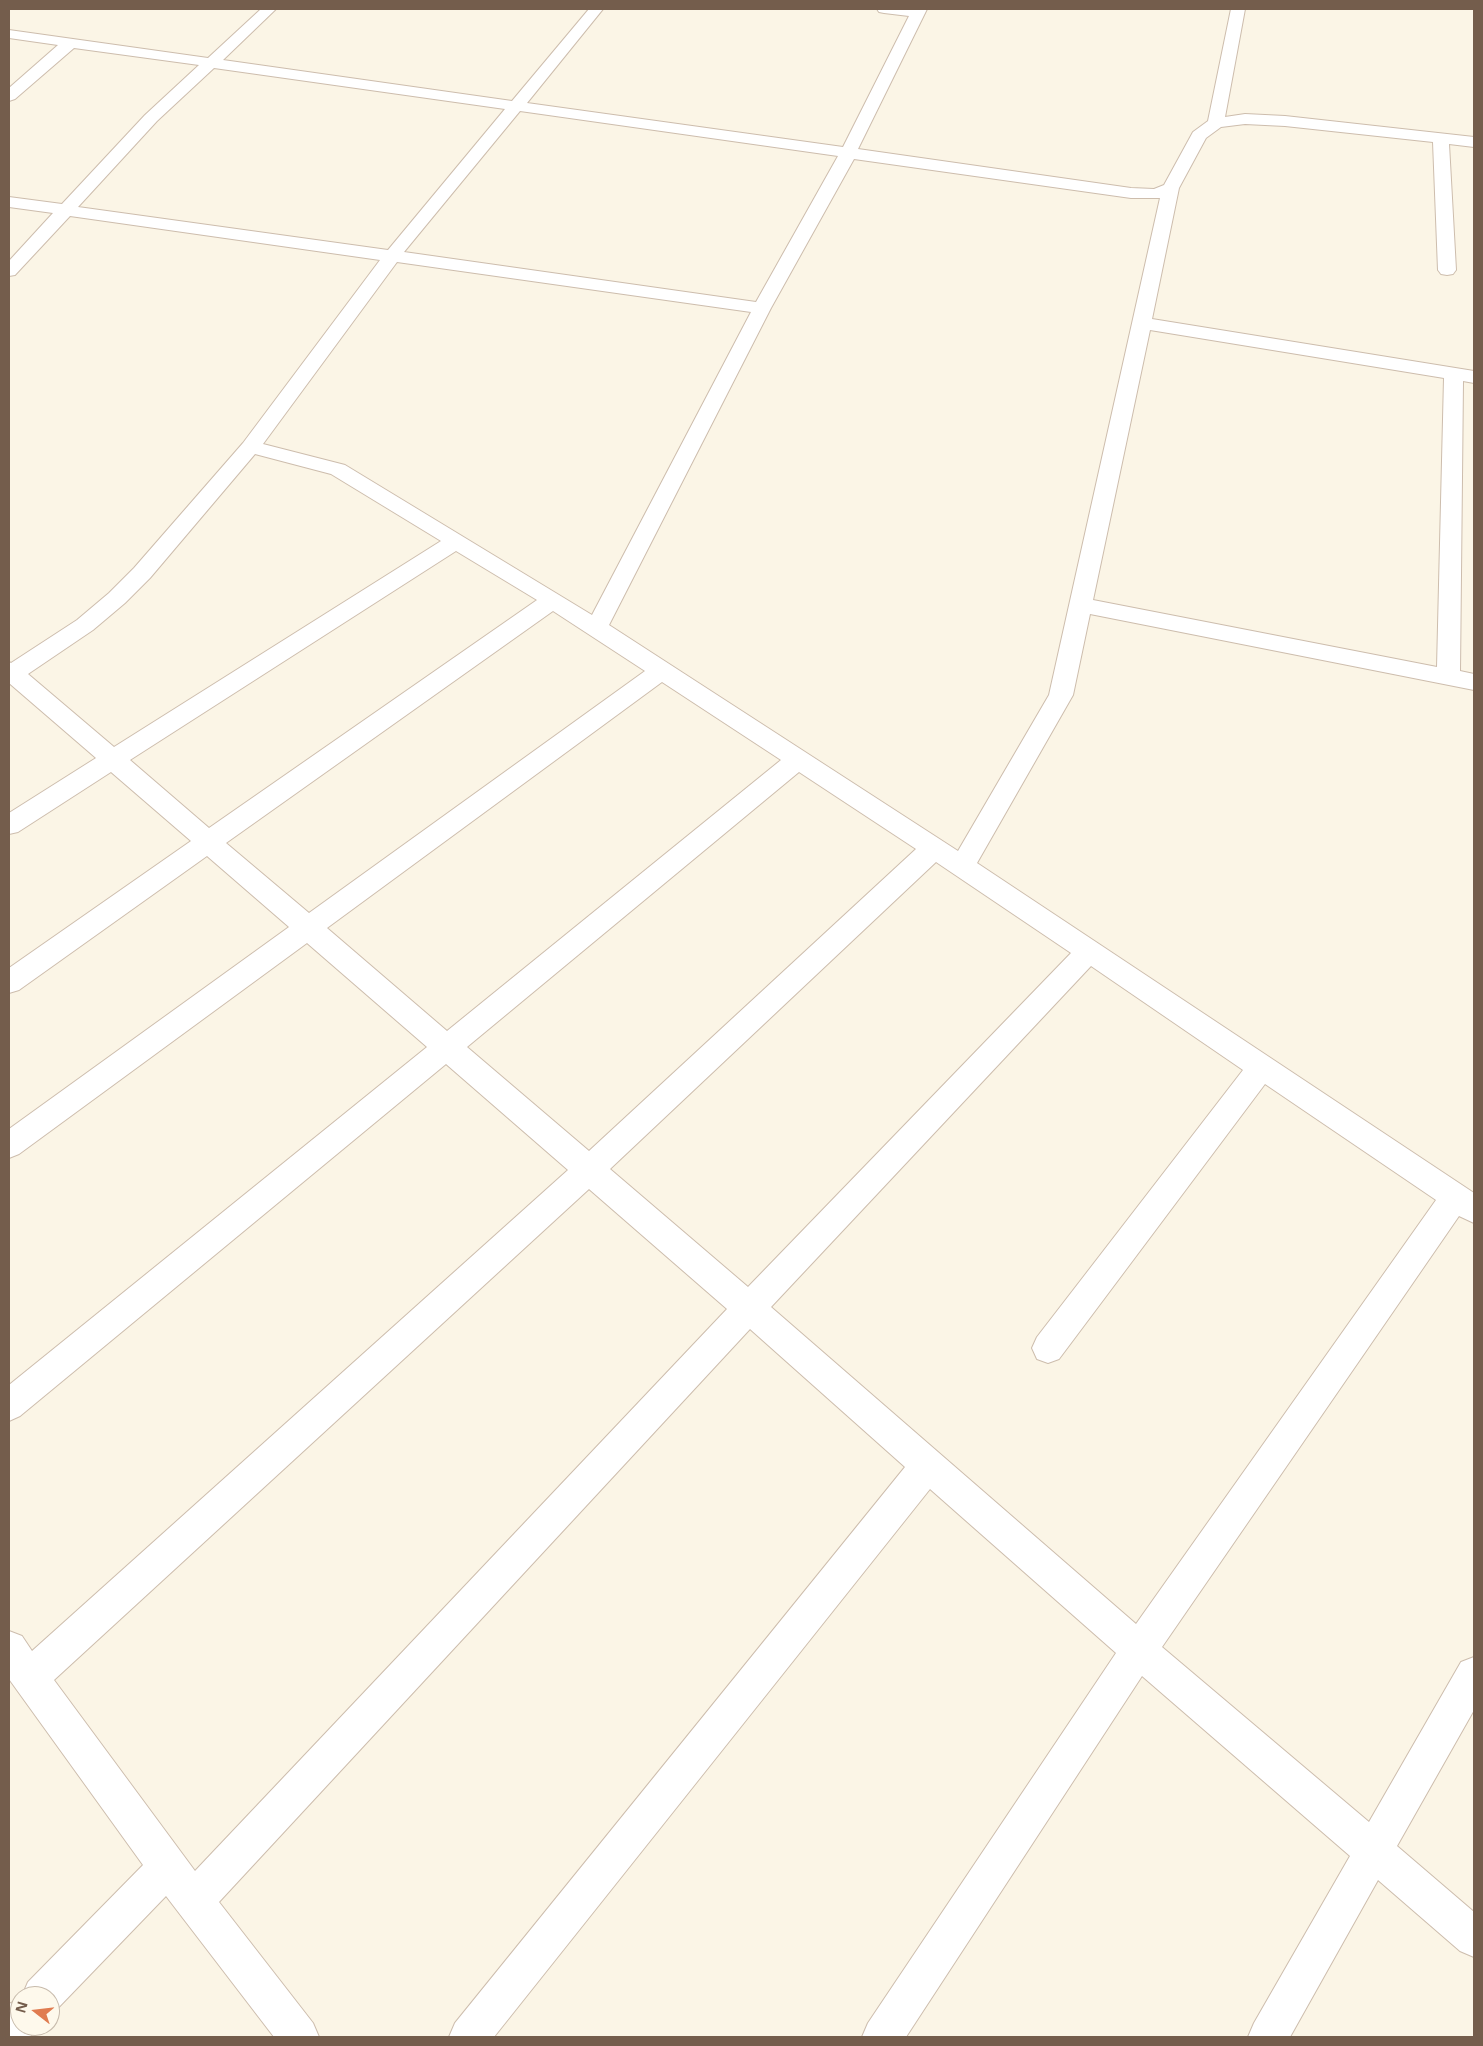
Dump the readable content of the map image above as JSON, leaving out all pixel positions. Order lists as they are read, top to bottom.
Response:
{
  "north": "left"
}
